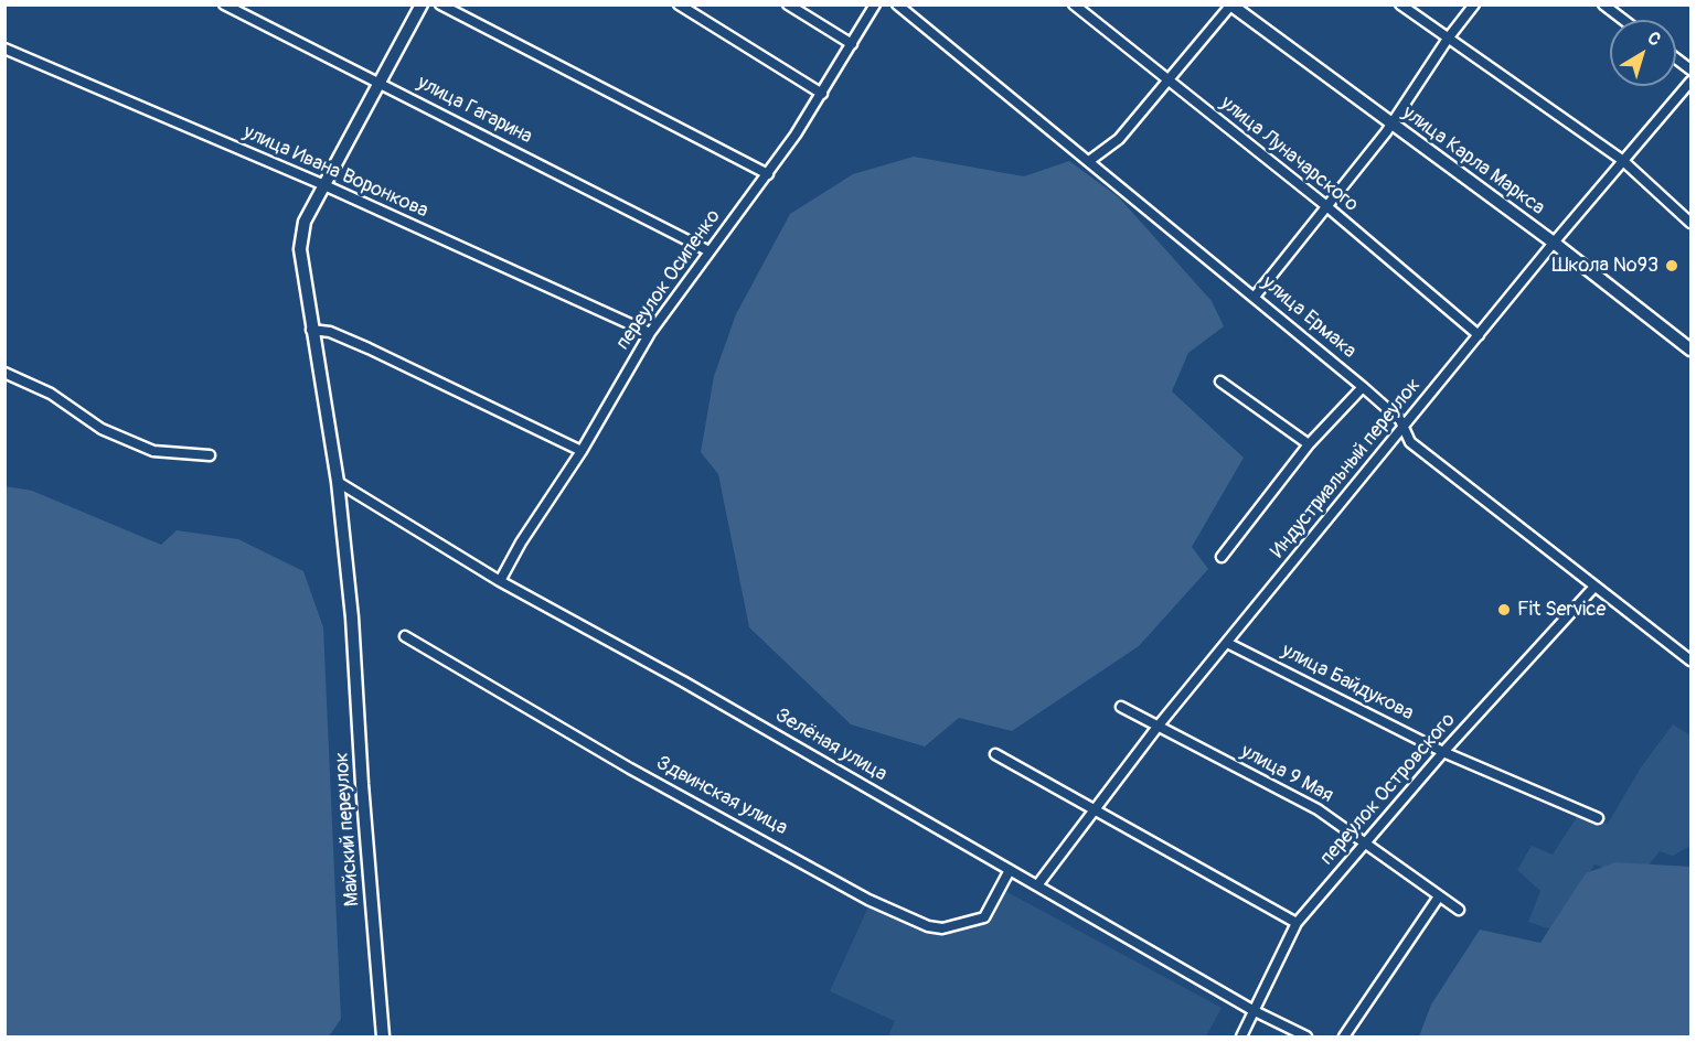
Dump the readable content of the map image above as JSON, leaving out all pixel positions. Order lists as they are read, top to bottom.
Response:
{
  "streets": {
    "main road": ["улица Карла Маркса", "Майский переулок"],
    "street": [
      "улица Гагарина",
      "улица Луначарского",
      "улица Ивана Воронкова",
      "переулок Осипенко",
      "улица Ермака",
      "Индустриальный переулок",
      "улица Байдукова",
      "Зелёная улица",
      "улица 9 Мая",
      "переулок Островского",
      "Здвинская улица"
    ]
  },
  "crossings": [
    ["улица Гагарина", "переулок Осипенко"],
    ["улица Гагарина", "Майский переулок"],
    ["улица Луначарского", "Индустриальный переулок"],
    ["улица Карла Маркса", "Индустриальный переулок"],
    ["улица Ивана Воронкова", "переулок Осипенко"],
    ["улица Ивана Воронкова", "Майский переулок"],
    ["переулок Осипенко", "Зелёная улица"],
    ["улица Ермака", "Индустриальный переулок"],
    ["улица Ермака", "переулок Островского"],
    ["Индустриальный переулок", "улица Байдукова"],
    ["Индустриальный переулок", "Зелёная улица"],
    ["Индустриальный переулок", "улица 9 Мая"],
    ["улица Байдукова", "переулок Островского"],
    ["Зелёная улица", "переулок Островского"],
    ["Зелёная улица", "Здвинская улица"],
    ["Зелёная улица", "Майский переулок"],
    ["улица 9 Мая", "переулок Островского"]
  ],
  "places": ["Школа №93", "Fit Service"],
  "north": "top right"
}
